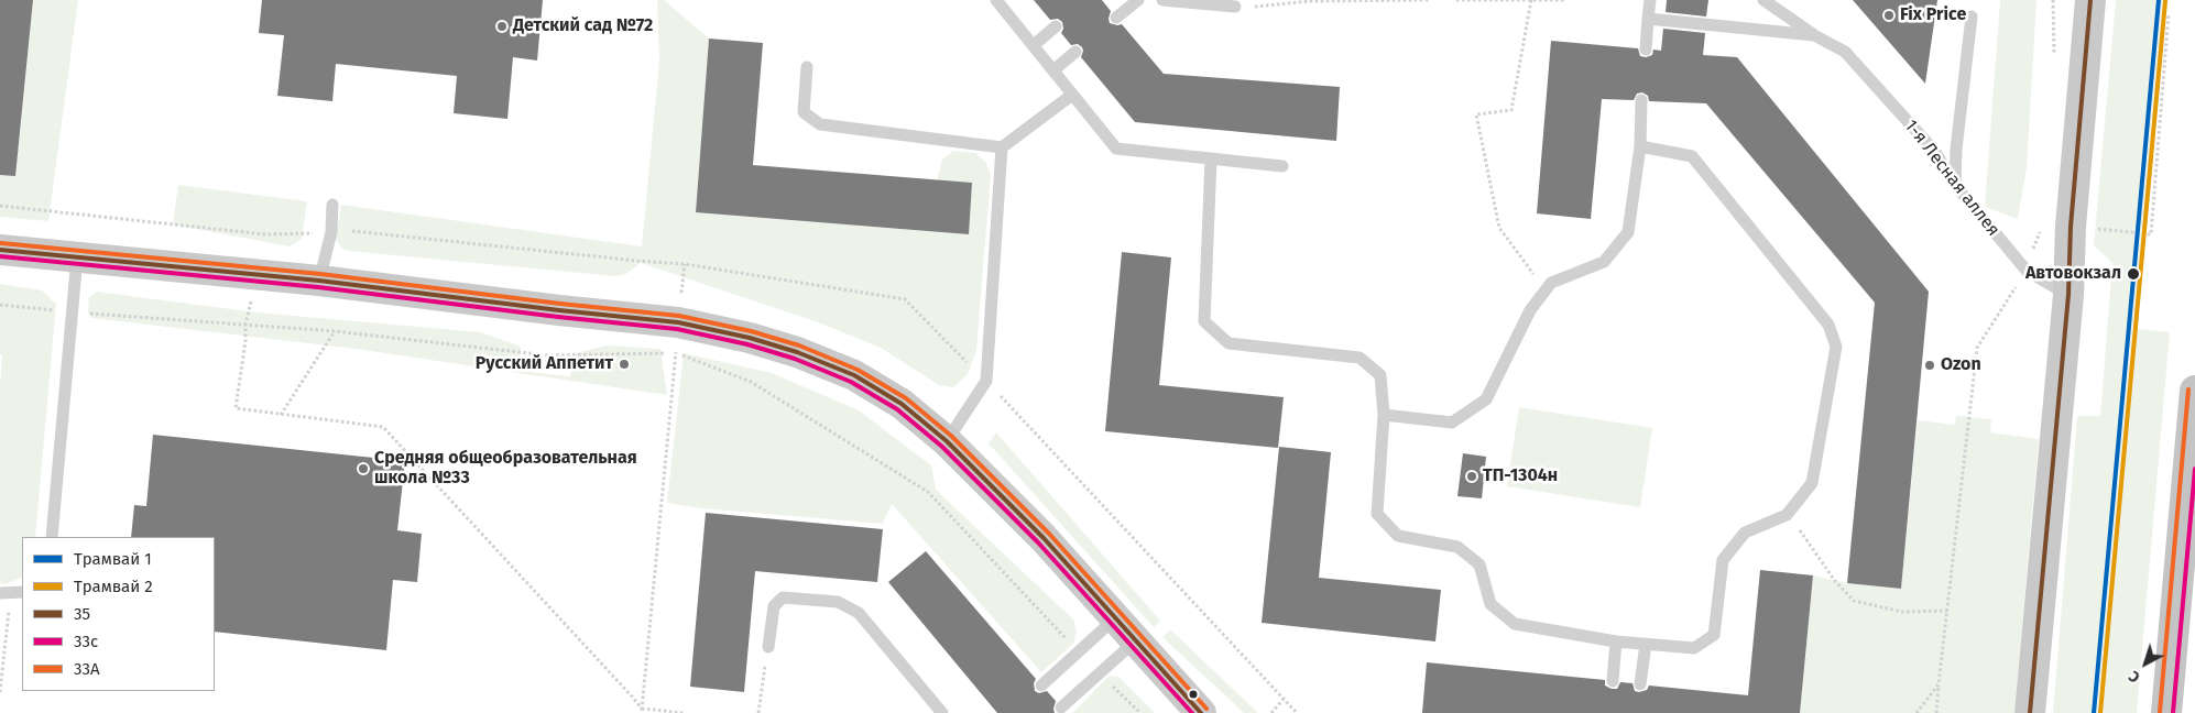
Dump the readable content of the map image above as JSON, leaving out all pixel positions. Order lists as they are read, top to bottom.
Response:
{
  "streets": {
    "lane": ["1-я Лесная аллея"]
  },
  "places": [
    "Fix Price",
    "Детский сад №72",
    "Автовокзал",
    "Русский Аппетит",
    "Ozon",
    "Средняя общеобразовательная школа №33",
    "ТП-1304н"
  ],
  "lines": [
    "tram line 1",
    "transit line 35",
    "tram line 2",
    "transit line 33А",
    "transit line 33с"
  ],
  "legend": [
    "Трамвай 1",
    "Трамвай 2",
    "35",
    "33с",
    "33А"
  ],
  "north": "bottom left"
}
